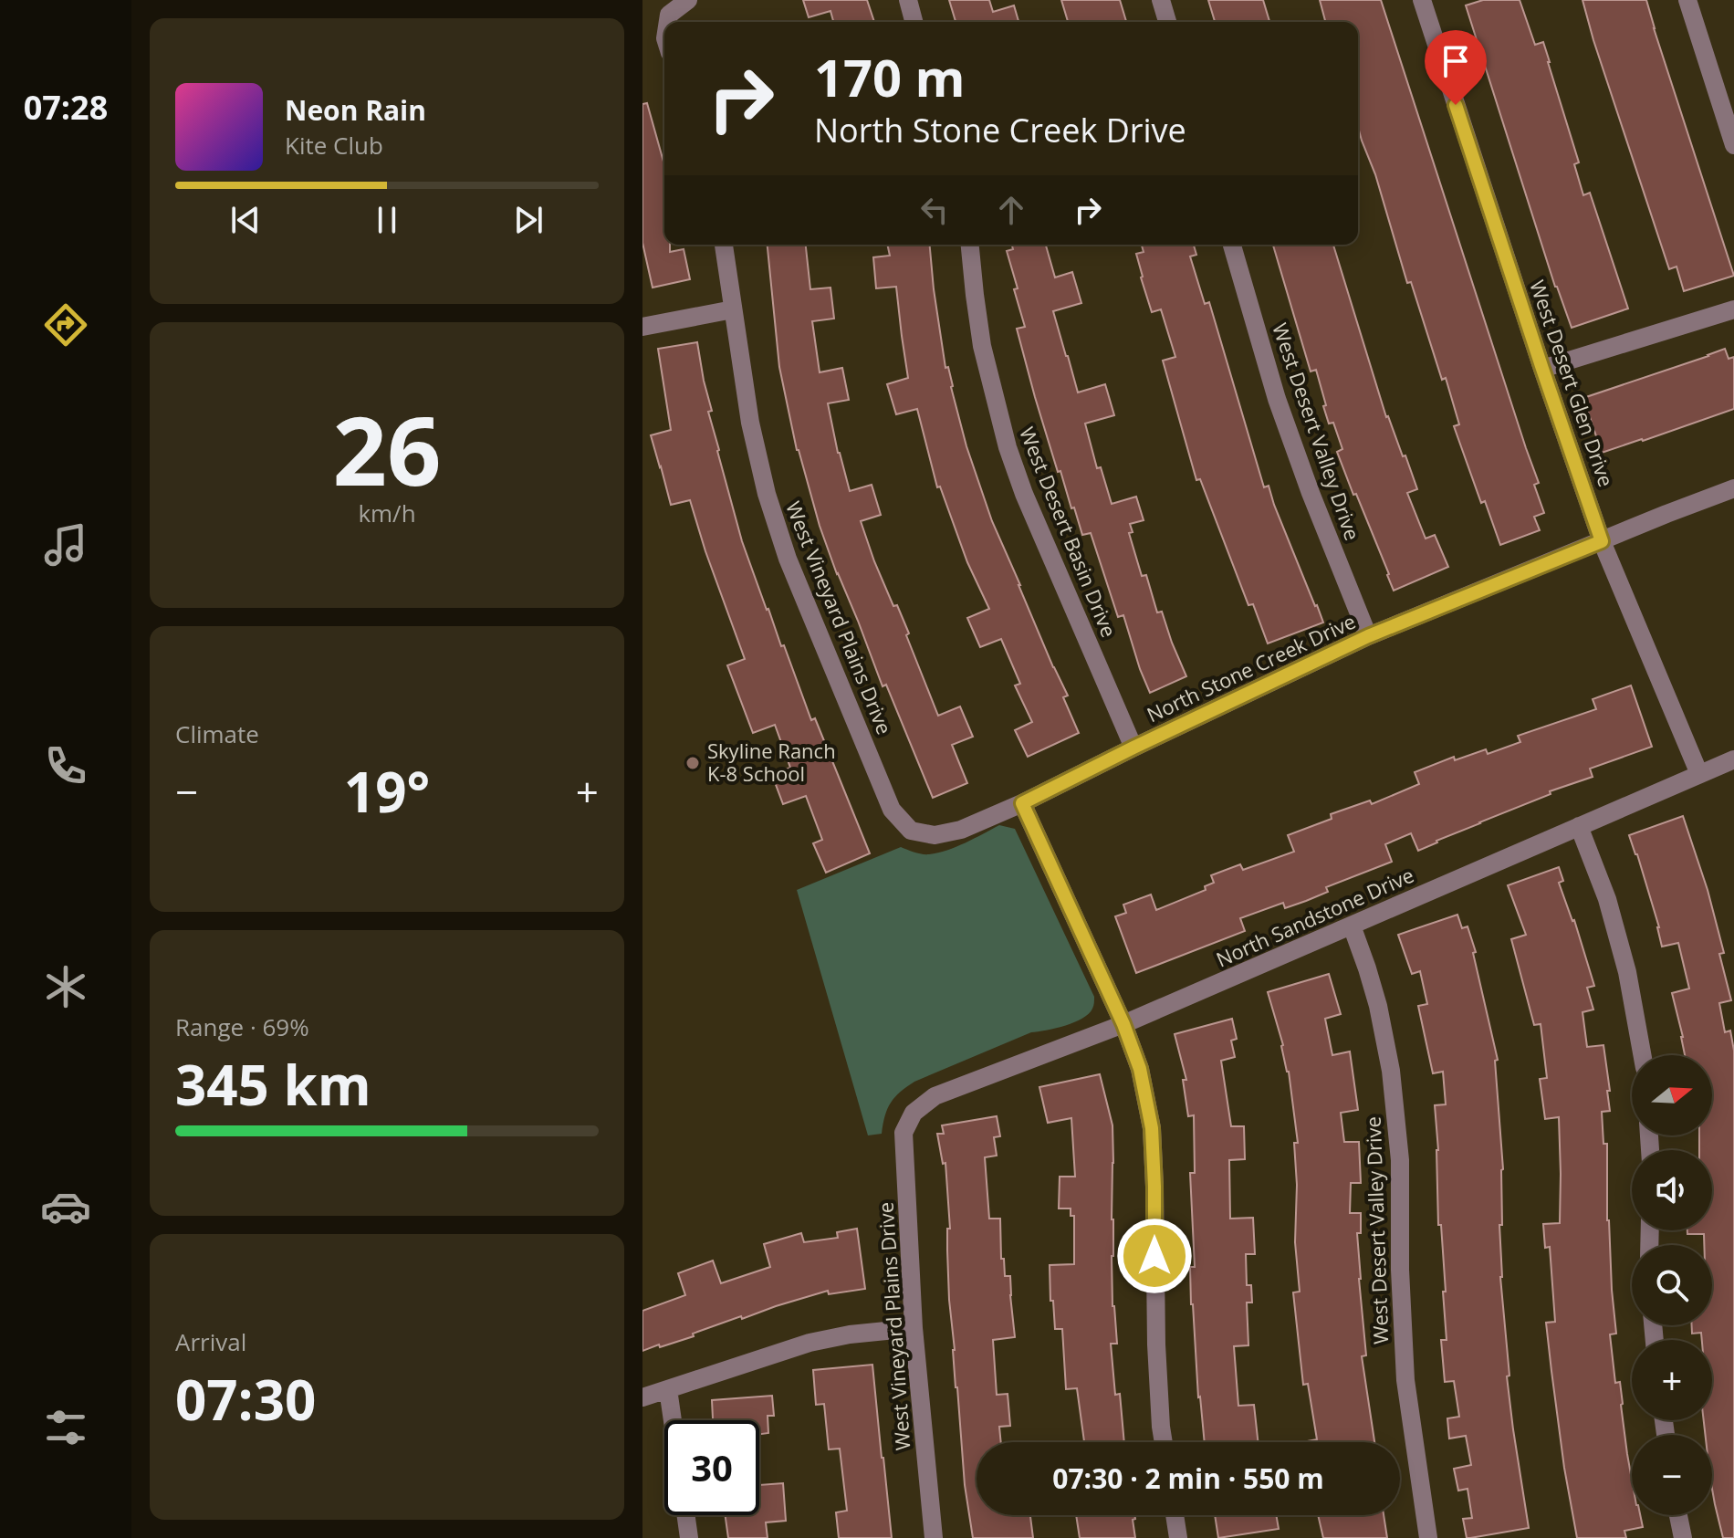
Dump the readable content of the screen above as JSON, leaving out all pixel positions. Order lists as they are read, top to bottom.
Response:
{
  "streets": {
    "street": [
      "West Desert Glen Drive",
      "West Desert Valley Drive",
      "West Desert Basin Drive",
      "West Vineyard Plains Drive",
      "North Stone Creek Drive",
      "North Sandstone Drive"
    ]
  },
  "crossings": [
    ["West Desert Glen Drive", "North Stone Creek Drive"],
    ["West Desert Glen Drive", "North Sandstone Drive"],
    ["West Desert Valley Drive", "North Stone Creek Drive"],
    ["West Desert Valley Drive", "North Sandstone Drive"],
    ["West Desert Basin Drive", "North Stone Creek Drive"],
    ["West Vineyard Plains Drive", "North Stone Creek Drive"],
    ["West Vineyard Plains Drive", "North Sandstone Drive"]
  ],
  "places": ["Skyline Ranch K-8 School"],
  "north": "right",
  "page": {
    "tabs": "07:28",
    "turn": ["170 m", "North Stone Creek Drive"],
    "song": ["Neon Rain", "Kite Club"],
    "tile": [
      ["26", "km/h"],
      "Climate",
      ["Range · 69%", "345 km"],
      ["Arrival", "07:30"]
    ],
    "heat": ["−", "19°", "+"],
    "map_buttons": ["+", "−"],
    "limit": "30",
    "trip": "07:30 · 2 min · 550 m"
  }
}
